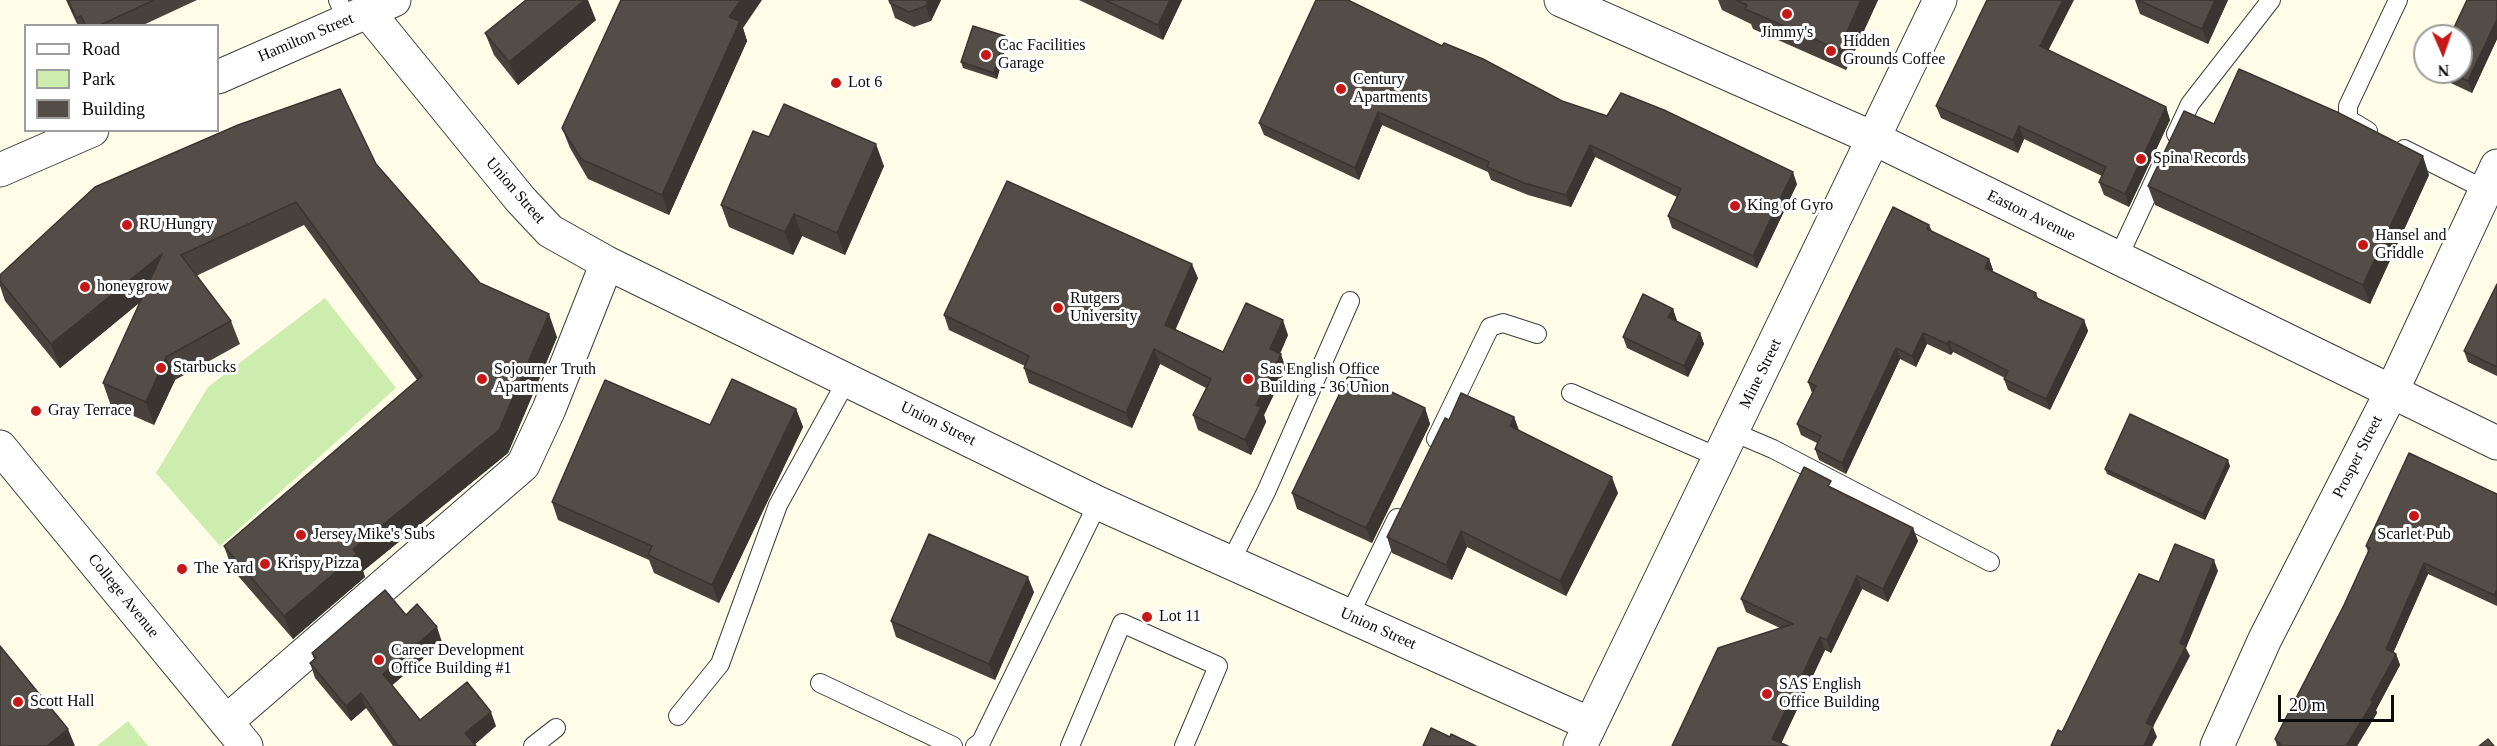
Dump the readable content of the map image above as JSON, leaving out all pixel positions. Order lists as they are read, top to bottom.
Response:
{
  "streets": {
    "street": [
      "Hamilton Street",
      "Union Street",
      "Easton Avenue",
      "Mine Street",
      "Prosper Street",
      "College Avenue"
    ]
  },
  "crossings": [
    ["Hamilton Street", "Union Street"],
    ["Union Street", "Mine Street"],
    ["Easton Avenue", "Mine Street"],
    ["Easton Avenue", "Prosper Street"]
  ],
  "places": [
    "Jimmy's",
    "Hidden Grounds Coffee",
    "Cac Facilities Garage",
    "Lot 6",
    "Century Apartments",
    "Spina Records",
    "King of Gyro",
    "RU Hungry",
    "Hansel and Griddle",
    "honeygrow",
    "Rutgers University",
    "Starbucks",
    "Sojourner Truth Apartments",
    "Sas English Office Building - 36 Union",
    "Gray Terrace",
    "Scarlet Pub",
    "Jersey Mike's Subs",
    "Krispy Pizza",
    "The Yard",
    "Lot 11",
    "Career Development Office Building #1",
    "SAS English Office Building",
    "Scott Hall"
  ],
  "legend": ["Road", "Park", "Building"],
  "scale_bar": "20 m",
  "north": "bottom"
}
